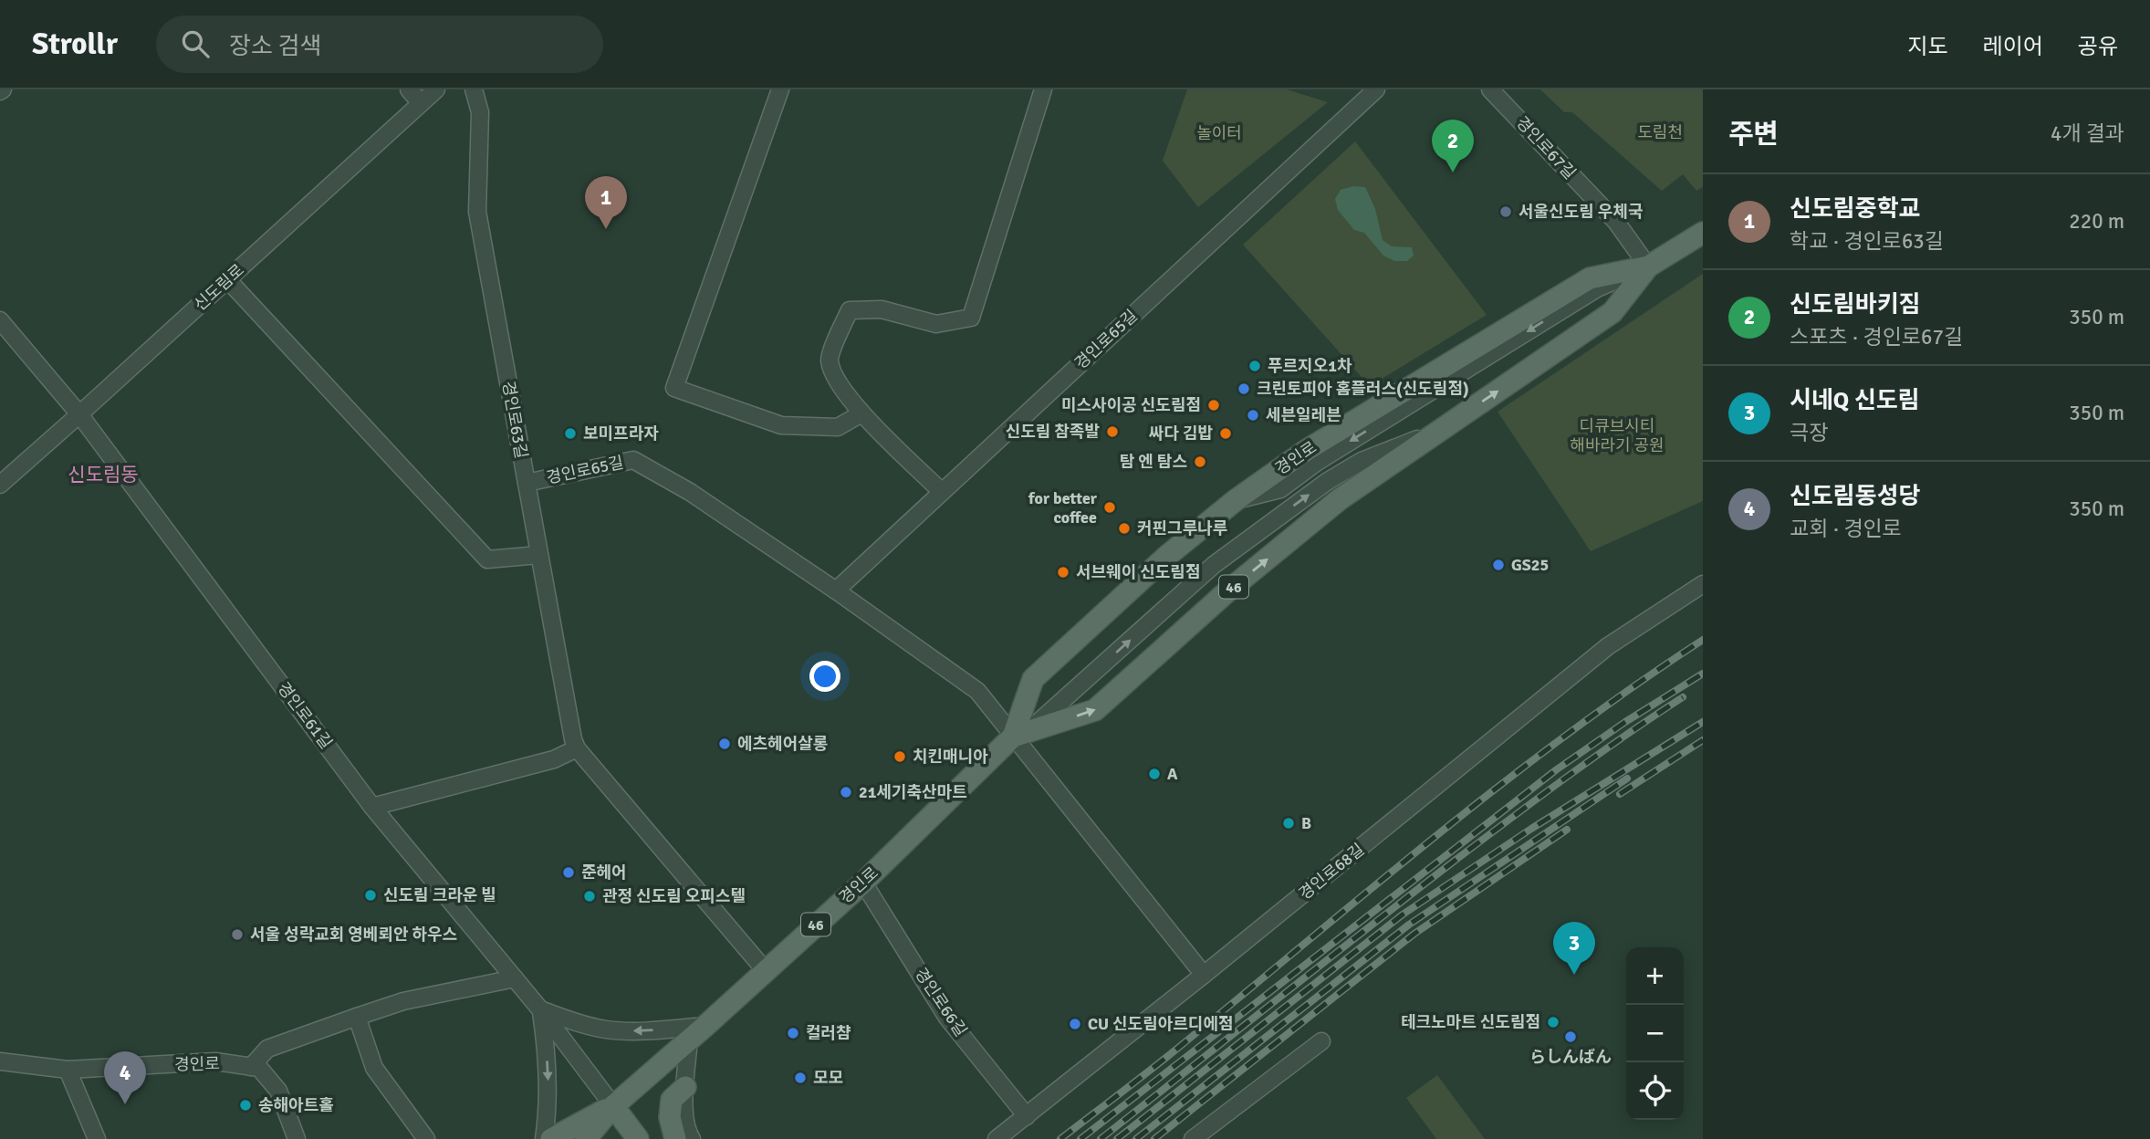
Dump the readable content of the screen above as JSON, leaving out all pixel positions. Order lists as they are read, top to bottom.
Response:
{
  "streets": {
    "main road": ["경인로", "46"],
    "street": [
      "경인로67길",
      "신도림로",
      "경인로65길",
      "경인로63길",
      "경인로61길",
      "경인로68길",
      "경인로66길"
    ]
  },
  "crossings": [
    ["경인로67길", "경인로"],
    ["신도림로", "경인로61길"],
    ["경인로65길", "경인로63길"],
    ["경인로65길", "경인로"],
    ["경인로63길", "경인로"],
    ["경인로", "경인로61길"],
    ["경인로", "경인로66길"]
  ],
  "districts": ["신도림동"],
  "parks": ["도림천", "놀이터", "디큐브시티 해바라기 공원"],
  "places": [
    "서울신도림 우체국",
    "푸르지오1차",
    "크린토피아 홈플러스(신도림점)",
    "미스사이공 신도림점",
    "세븐일레븐",
    "신도림 참족발",
    "보미프라자",
    "싸다 김밥",
    "탐 엔 탐스",
    "for better coffee",
    "커핀그루나루",
    "GS25",
    "서브웨이 신도림점",
    "에츠헤어살롱",
    "치킨매니아",
    "A",
    "21세기축산마트",
    "B",
    "준헤어",
    "신도림 크라운 빌",
    "관정 신도림 오피스텔",
    "서울 성락교회 영베뢰안 하우스",
    "테크노마트 신도림점",
    "CU 신도림아르디에점",
    "컬러챰",
    "らしんばん",
    "모모",
    "송해아트홀"
  ],
  "page": {
    "header": "Strollr",
    "search": "장소 검색",
    "nav": ["지도", "레이어", "공유"],
    "heading": ["주변", "4개 결과"],
    "pins": [
      "2",
      "1",
      "3",
      "4"
    ],
    "list": [
      {
        "mark": "1",
        "name": "신도림중학교",
        "note": "학교 · 경인로63길",
        "value": "220 m"
      },
      {
        "mark": "2",
        "name": "신도림바키짐",
        "note": "스포츠 · 경인로67길",
        "value": "350 m"
      },
      {
        "mark": "3",
        "name": "시네Q 신도림",
        "note": "극장",
        "value": "350 m"
      },
      {
        "mark": "4",
        "name": "신도림동성당",
        "note": "교회 · 경인로",
        "value": "350 m"
      }
    ],
    "map_buttons": ["+", "−"]
  }
}
